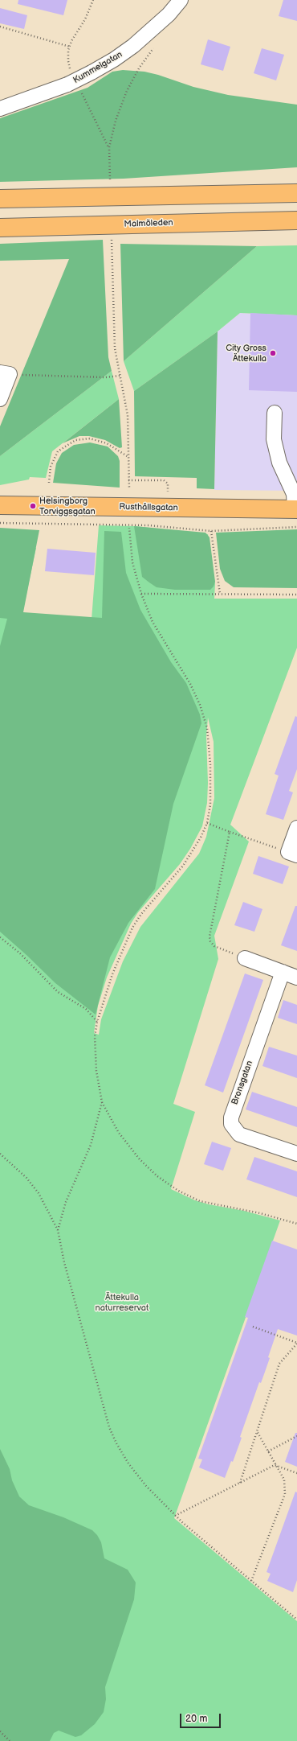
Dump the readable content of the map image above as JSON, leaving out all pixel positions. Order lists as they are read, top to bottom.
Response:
{
  "streets": {
    "main road": ["Malmöleden", "Rusthållsgatan"],
    "street": ["Kummelgatan", "Bronsgatan"]
  },
  "parks": ["Ättekulla naturreservat"],
  "places": ["City Gross Ättekulla", "Helsingborg Torviggsgatan"],
  "scale_bar": "20 m"
}
